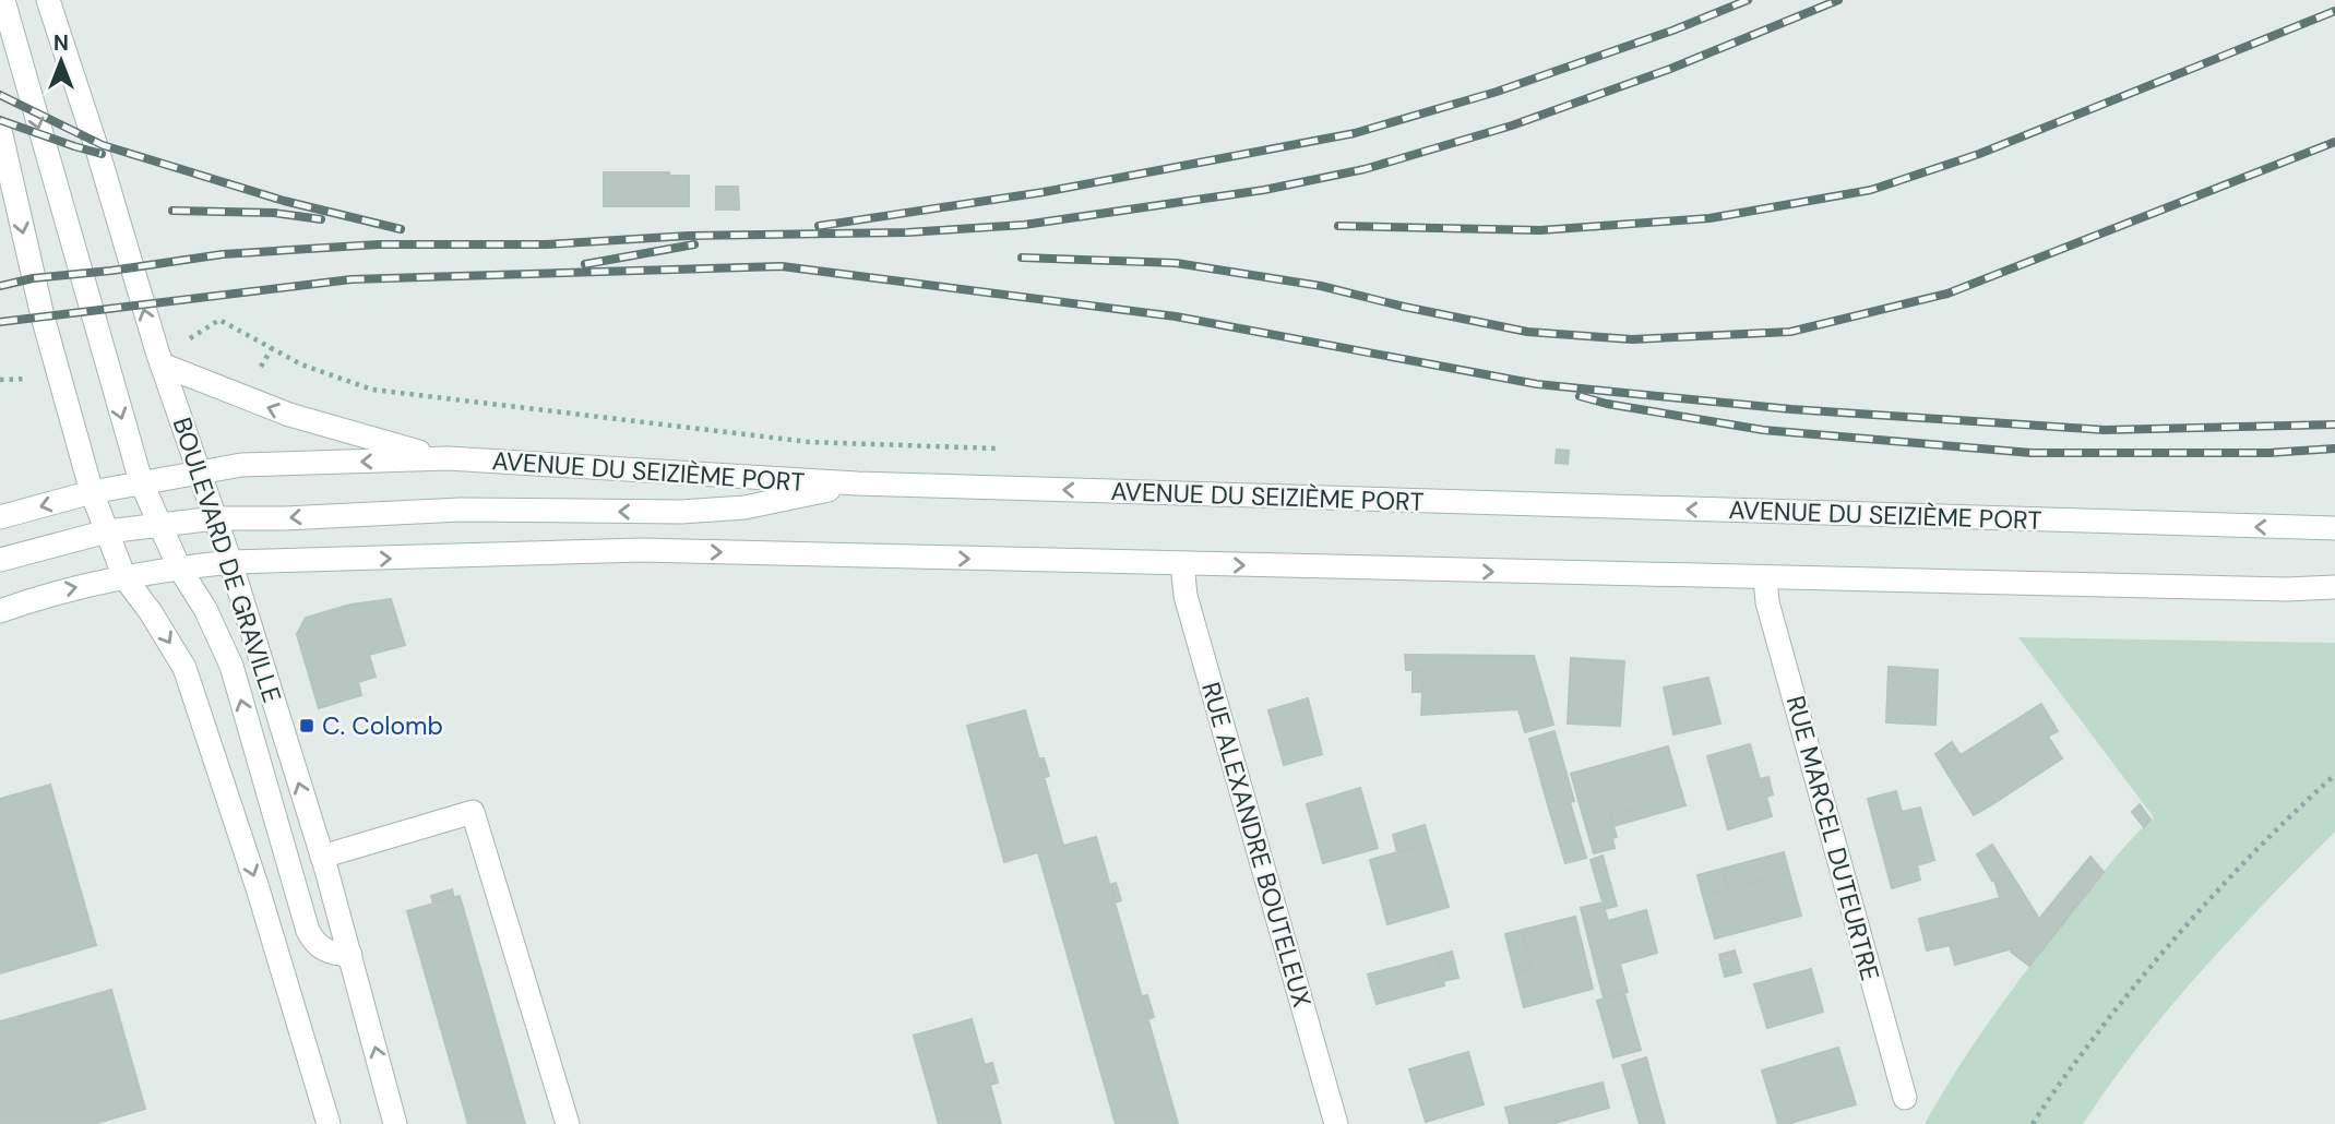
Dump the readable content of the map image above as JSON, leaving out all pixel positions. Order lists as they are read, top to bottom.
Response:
{
  "streets": {
    "main road": [
      "AVENUE DU SEIZIÈME PORT",
      "BOULEVARD DE GRAVILLE",
      "RUE MARCEL DUTEURTRE",
      "RUE ALEXANDRE BOUTELEUX"
    ]
  },
  "crossings": [
    ["AVENUE DU SEIZIÈME PORT", "BOULEVARD DE GRAVILLE"]
  ],
  "places": {
    "transit": ["C. Colomb"]
  },
  "north": "top"
}
